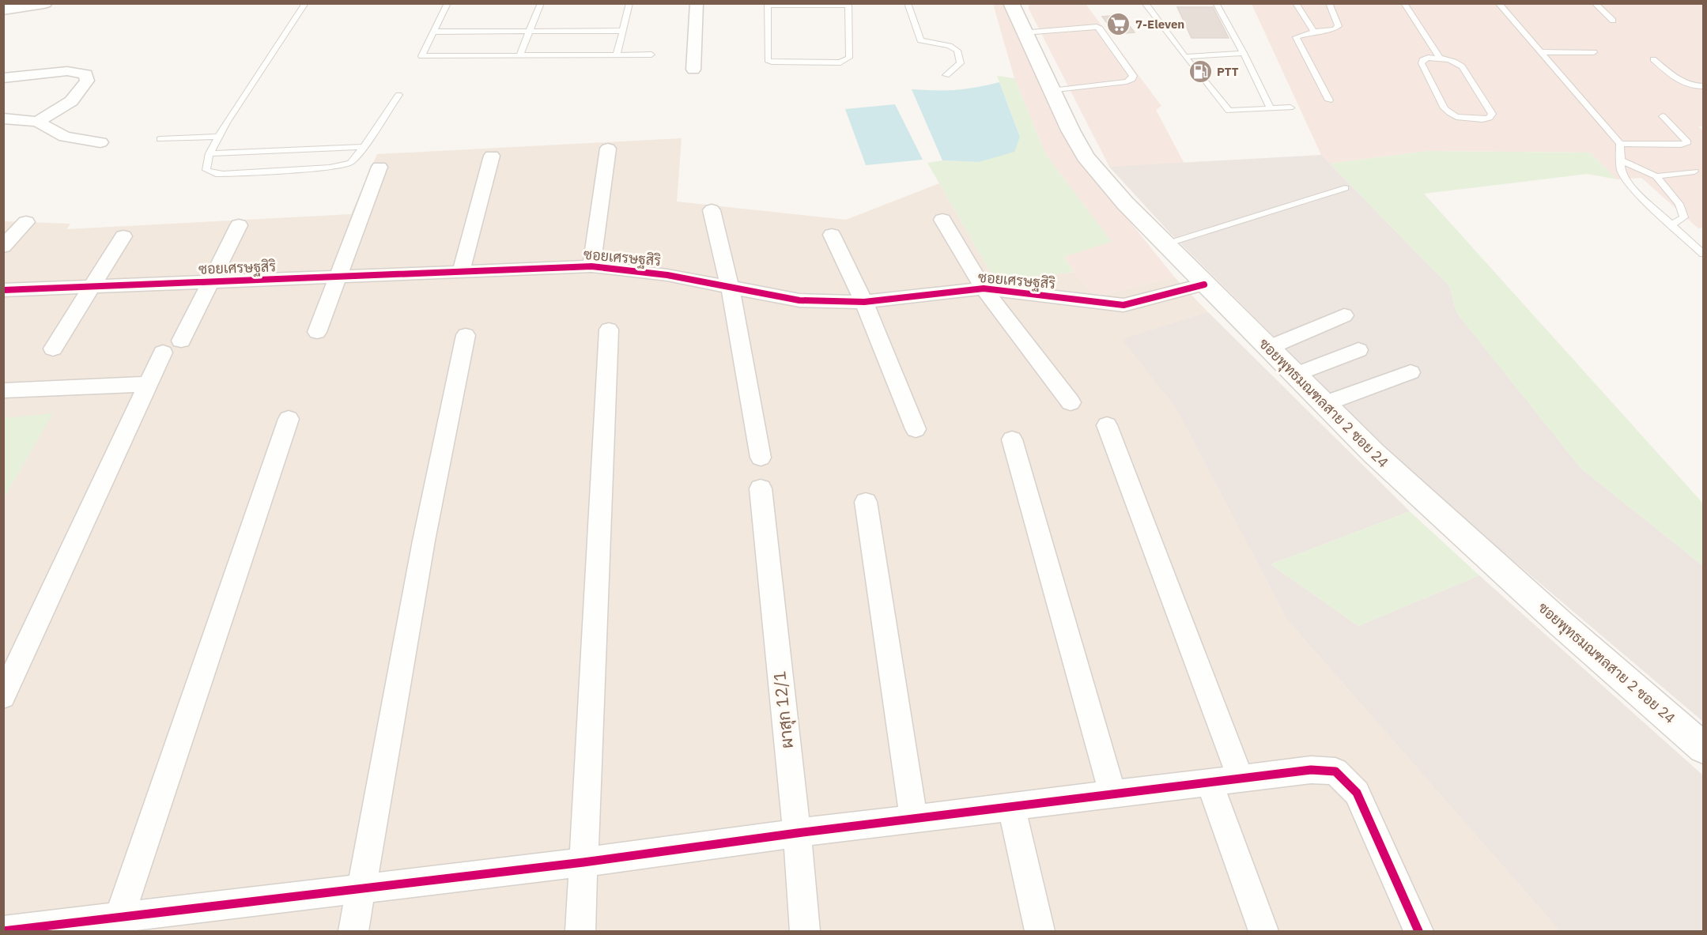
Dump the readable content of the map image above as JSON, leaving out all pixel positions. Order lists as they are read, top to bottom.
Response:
{
  "streets": {
    "street": ["ซอยเศรษฐสิริ", "ซอยพุทธมณฑลสาย 2 ซอย 24", "ผาสุก 12/1"]
  },
  "crossings": [
    ["ซอยเศรษฐสิริ", "ซอยพุทธมณฑลสาย 2 ซอย 24"]
  ],
  "places": {
    "supermarket": ["7-Eleven"],
    "fuel station": ["PTT"]
  }
}
